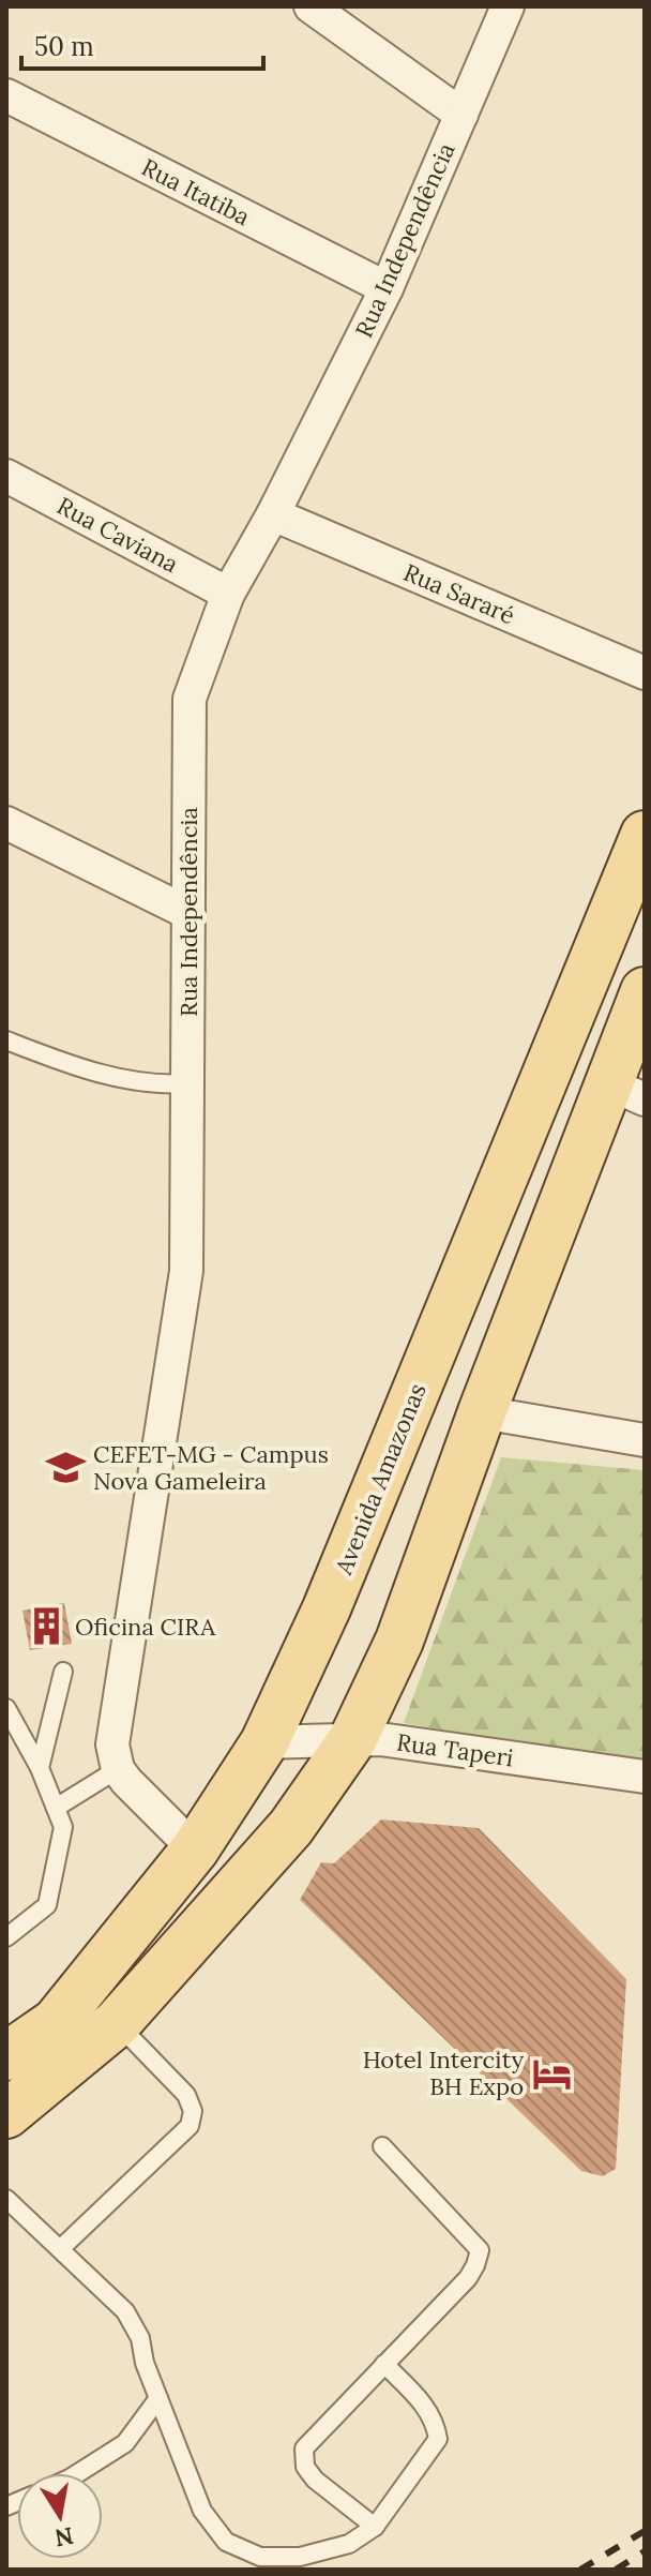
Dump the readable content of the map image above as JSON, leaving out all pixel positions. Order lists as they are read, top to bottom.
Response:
{
  "streets": {
    "main road": ["Avenida Amazonas"],
    "street": [
      "Rua Itatiba",
      "Rua Independência",
      "Rua Caviana",
      "Rua Sararé",
      "Rua Taperi"
    ]
  },
  "crossings": [
    ["Rua Itatiba", "Rua Independência"],
    ["Rua Independência", "Rua Caviana"],
    ["Rua Independência", "Rua Sararé"],
    ["Avenida Amazonas", "Rua Taperi"]
  ],
  "places": {
    "school or university": ["CEFET-MG - Campus Nova Gameleira"],
    "building": ["Oficina CIRA"],
    "hotel": ["Hotel Intercity BH Expo"]
  },
  "scale_bar": "50 m",
  "north": "bottom"
}
